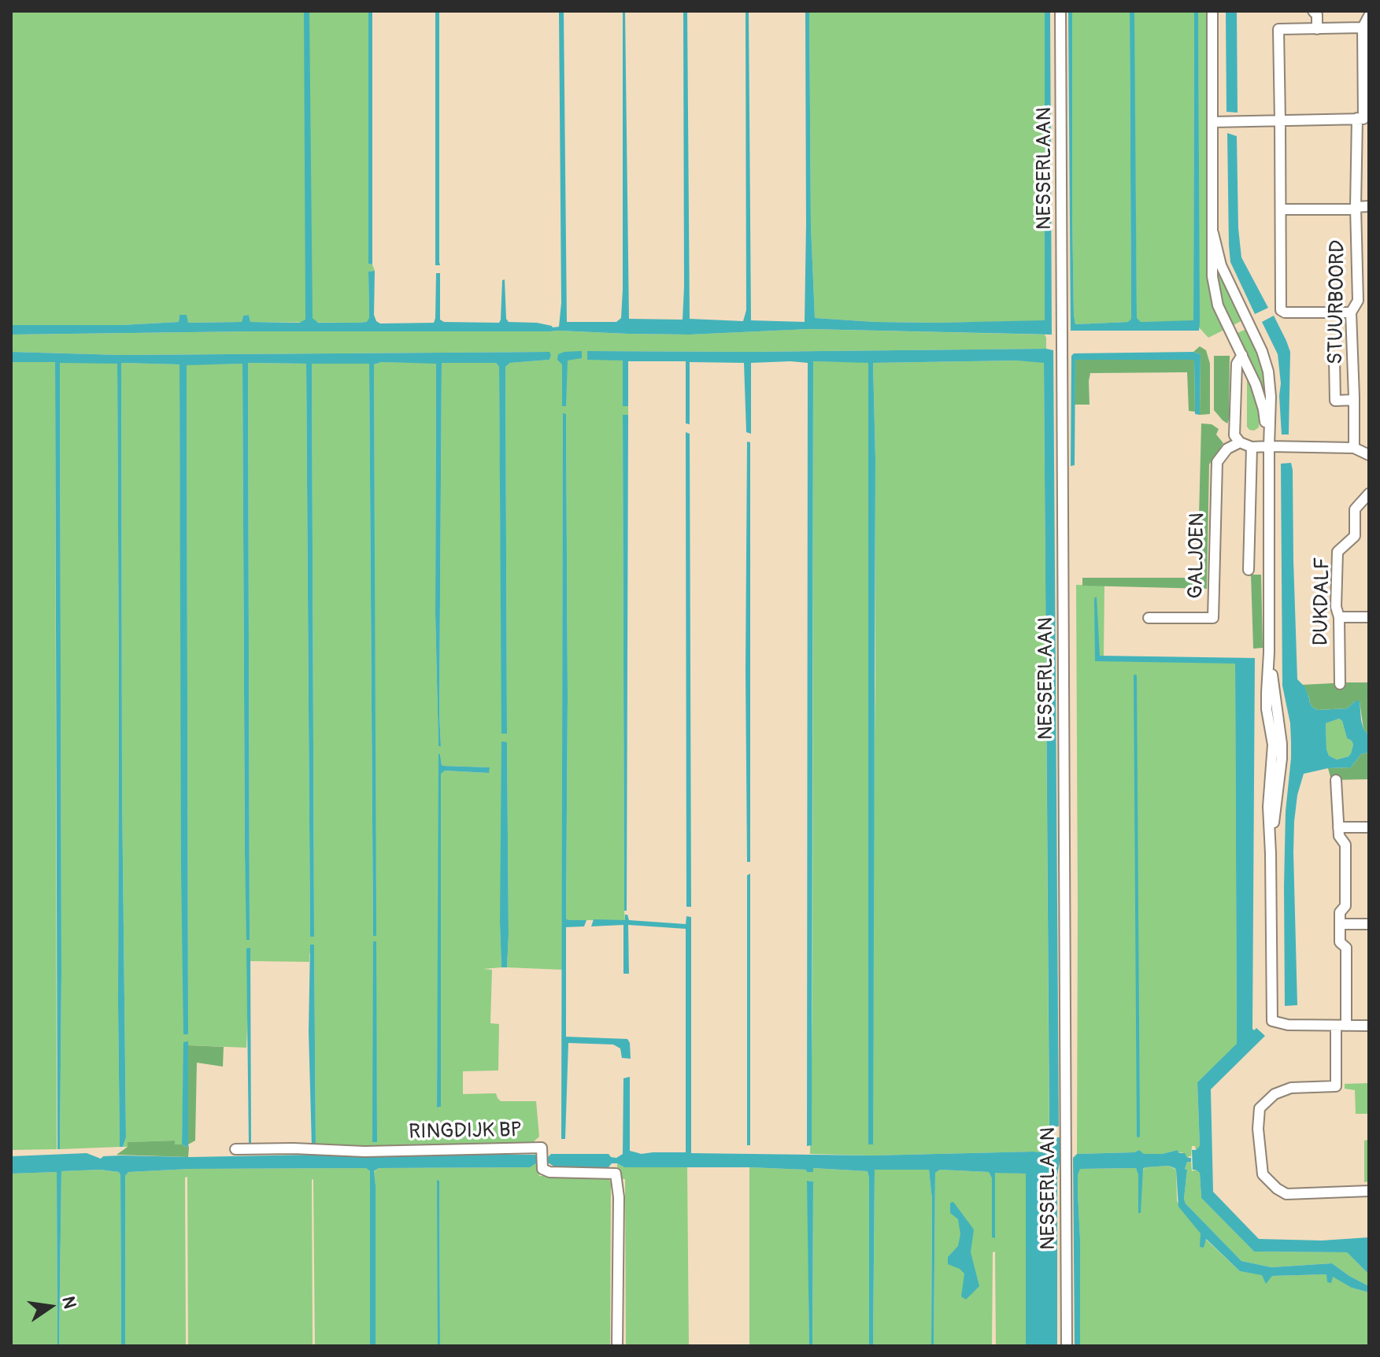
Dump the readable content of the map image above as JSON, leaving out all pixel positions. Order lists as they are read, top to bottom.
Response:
{
  "streets": {
    "street": [
      "NESSERLAAN",
      "STUURBOORD",
      "GALJOEN",
      "DUKDALF",
      "RINGDIJK BP"
    ]
  },
  "north": "right"
}
